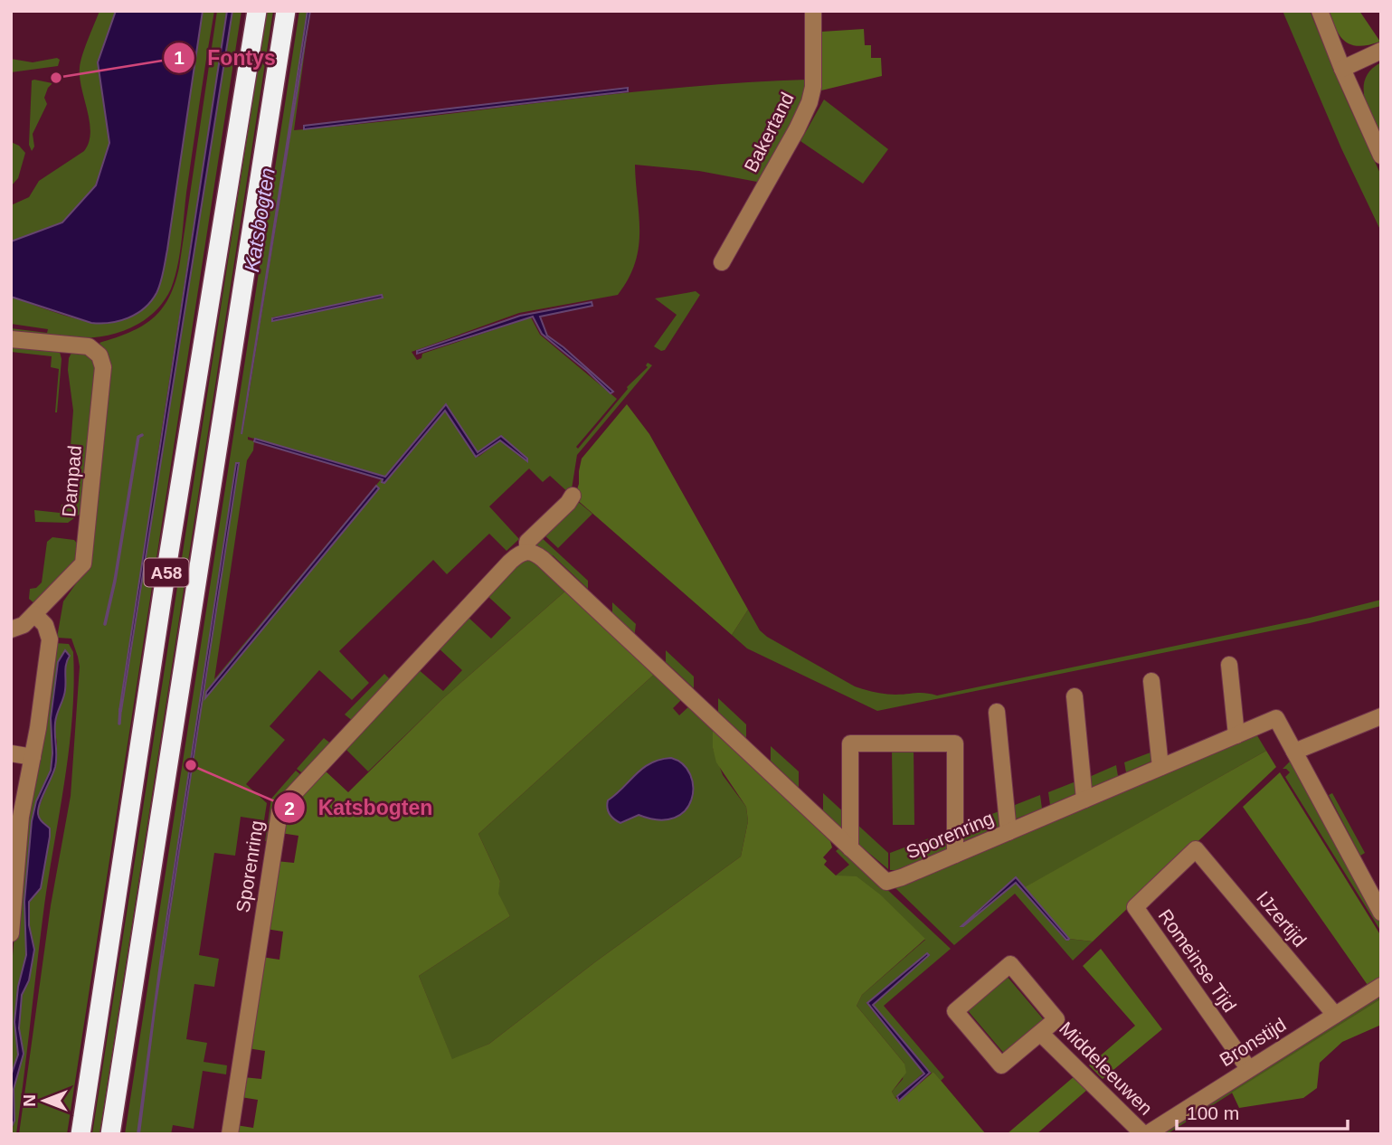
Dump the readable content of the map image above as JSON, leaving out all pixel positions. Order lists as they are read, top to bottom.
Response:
{
  "streets": {
    "highway": ["A58"],
    "street": [
      "Bakertand",
      "Dampad",
      "Sporenring",
      "IJzertijd",
      "Romeinse Tijd",
      "Bronstijd",
      "Middeleeuwen"
    ]
  },
  "crossings": [
    ["IJzertijd", "Romeinse Tijd"],
    ["IJzertijd", "Bronstijd"],
    ["Romeinse Tijd", "Bronstijd"],
    ["Bronstijd", "Middeleeuwen"]
  ],
  "water": ["Katsbogten"],
  "places": ["Fontys", "Katsbogten"],
  "scale_bar": "100 m",
  "north": "left"
}
